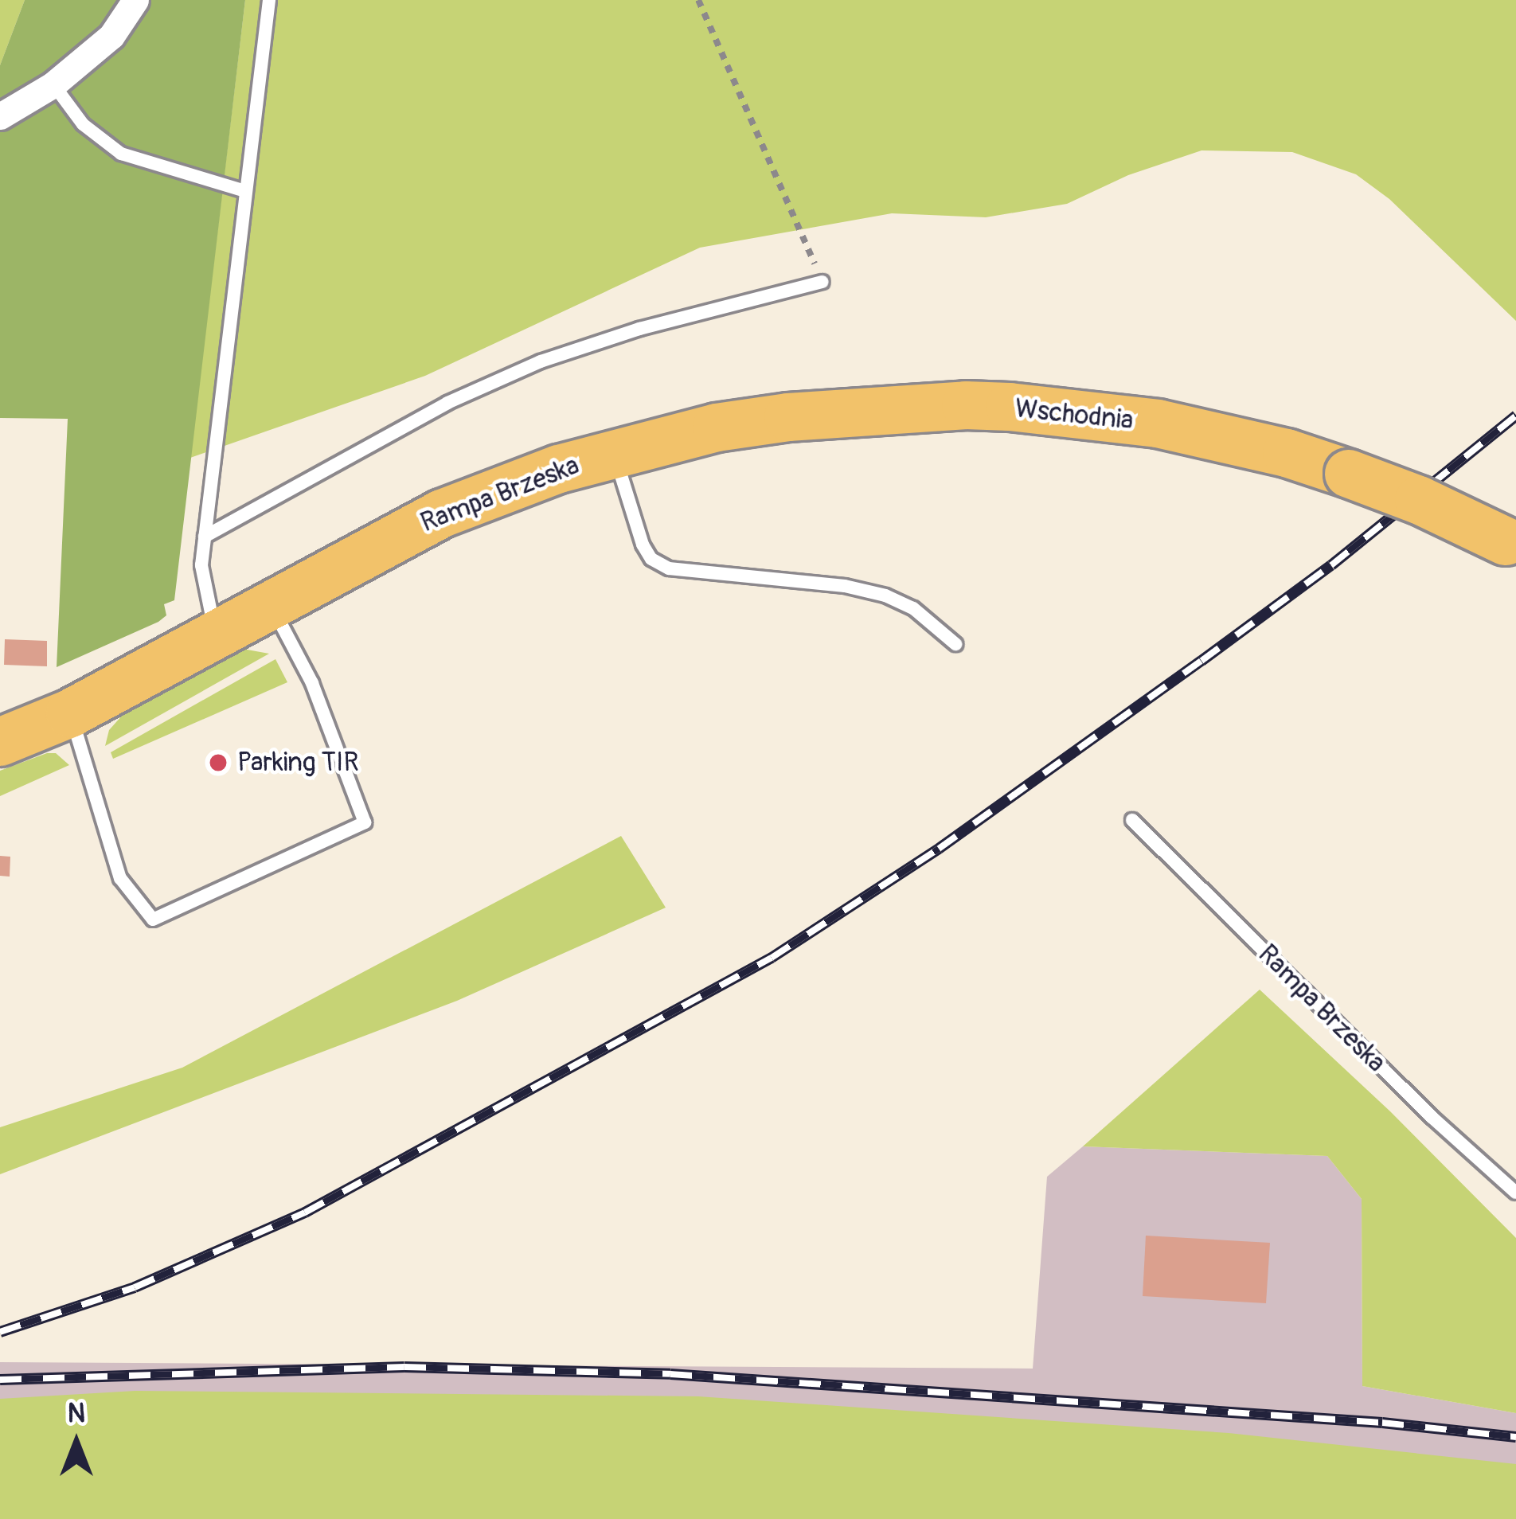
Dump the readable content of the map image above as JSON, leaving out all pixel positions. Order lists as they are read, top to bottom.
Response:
{
  "streets": {
    "highway": ["Wschodnia", "Rampa Brzeska"]
  },
  "crossings": [
    ["Wschodnia", "Rampa Brzeska"]
  ],
  "places": ["Parking TIR"],
  "north": "top"
}
